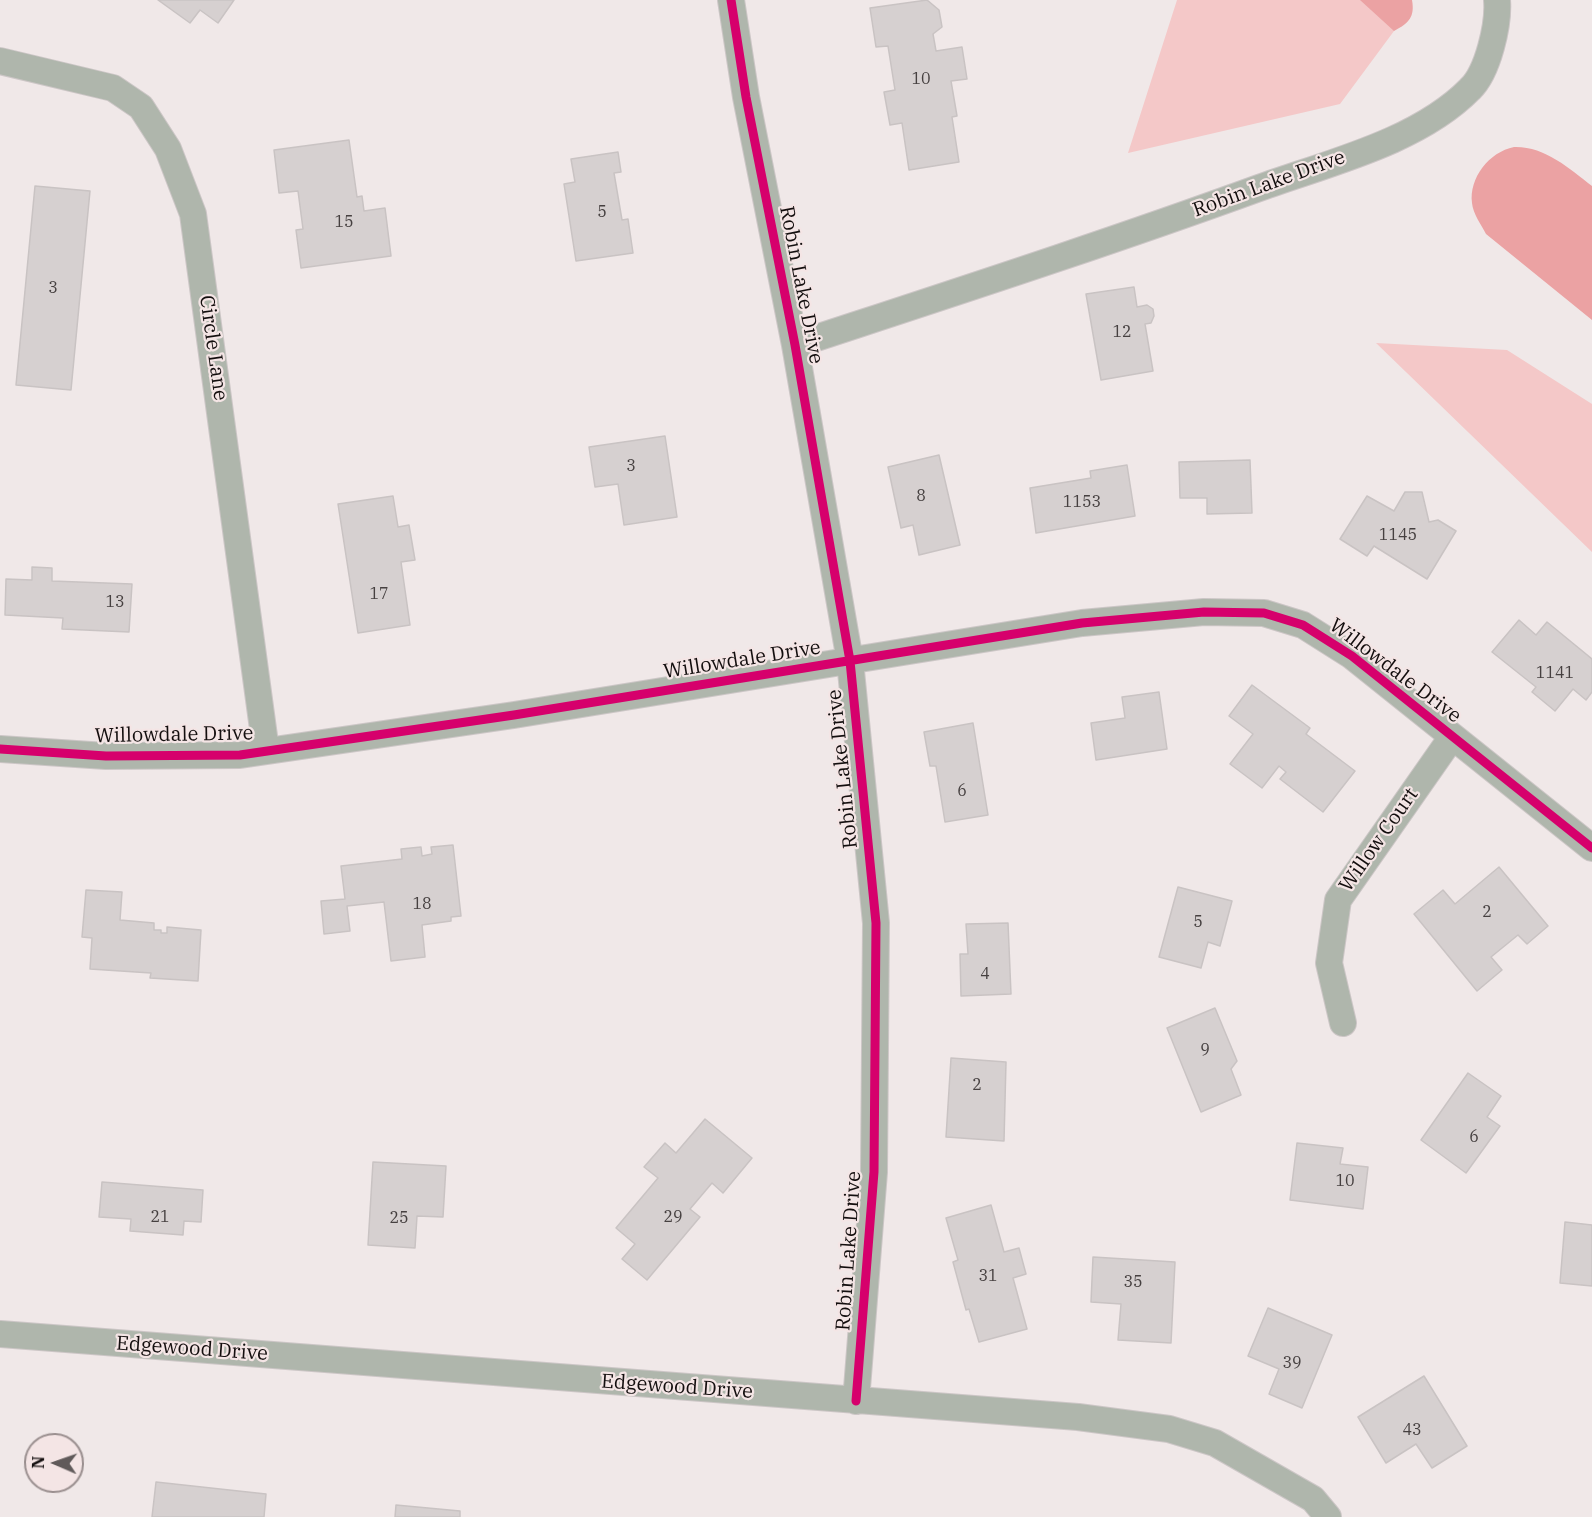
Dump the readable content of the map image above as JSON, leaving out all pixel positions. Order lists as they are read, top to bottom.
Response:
{
  "streets": {
    "street": [
      "Robin Lake Drive",
      "Circle Lane",
      "Willowdale Drive",
      "Willow Court",
      "Edgewood Drive"
    ]
  },
  "crossings": [
    ["Robin Lake Drive", "Willowdale Drive"],
    ["Robin Lake Drive", "Edgewood Drive"],
    ["Circle Lane", "Willowdale Drive"],
    ["Willowdale Drive", "Willow Court"]
  ],
  "house_numbers": [
    "10",
    "5",
    "15",
    "3",
    "12",
    "3",
    "8",
    "1153",
    "1145",
    "17",
    "13",
    "1141",
    "6",
    "18",
    "2",
    "5",
    "4",
    "9",
    "2",
    "6",
    "10",
    "21",
    "29",
    "25",
    "31",
    "35",
    "39",
    "43"
  ],
  "north": "left"
}
